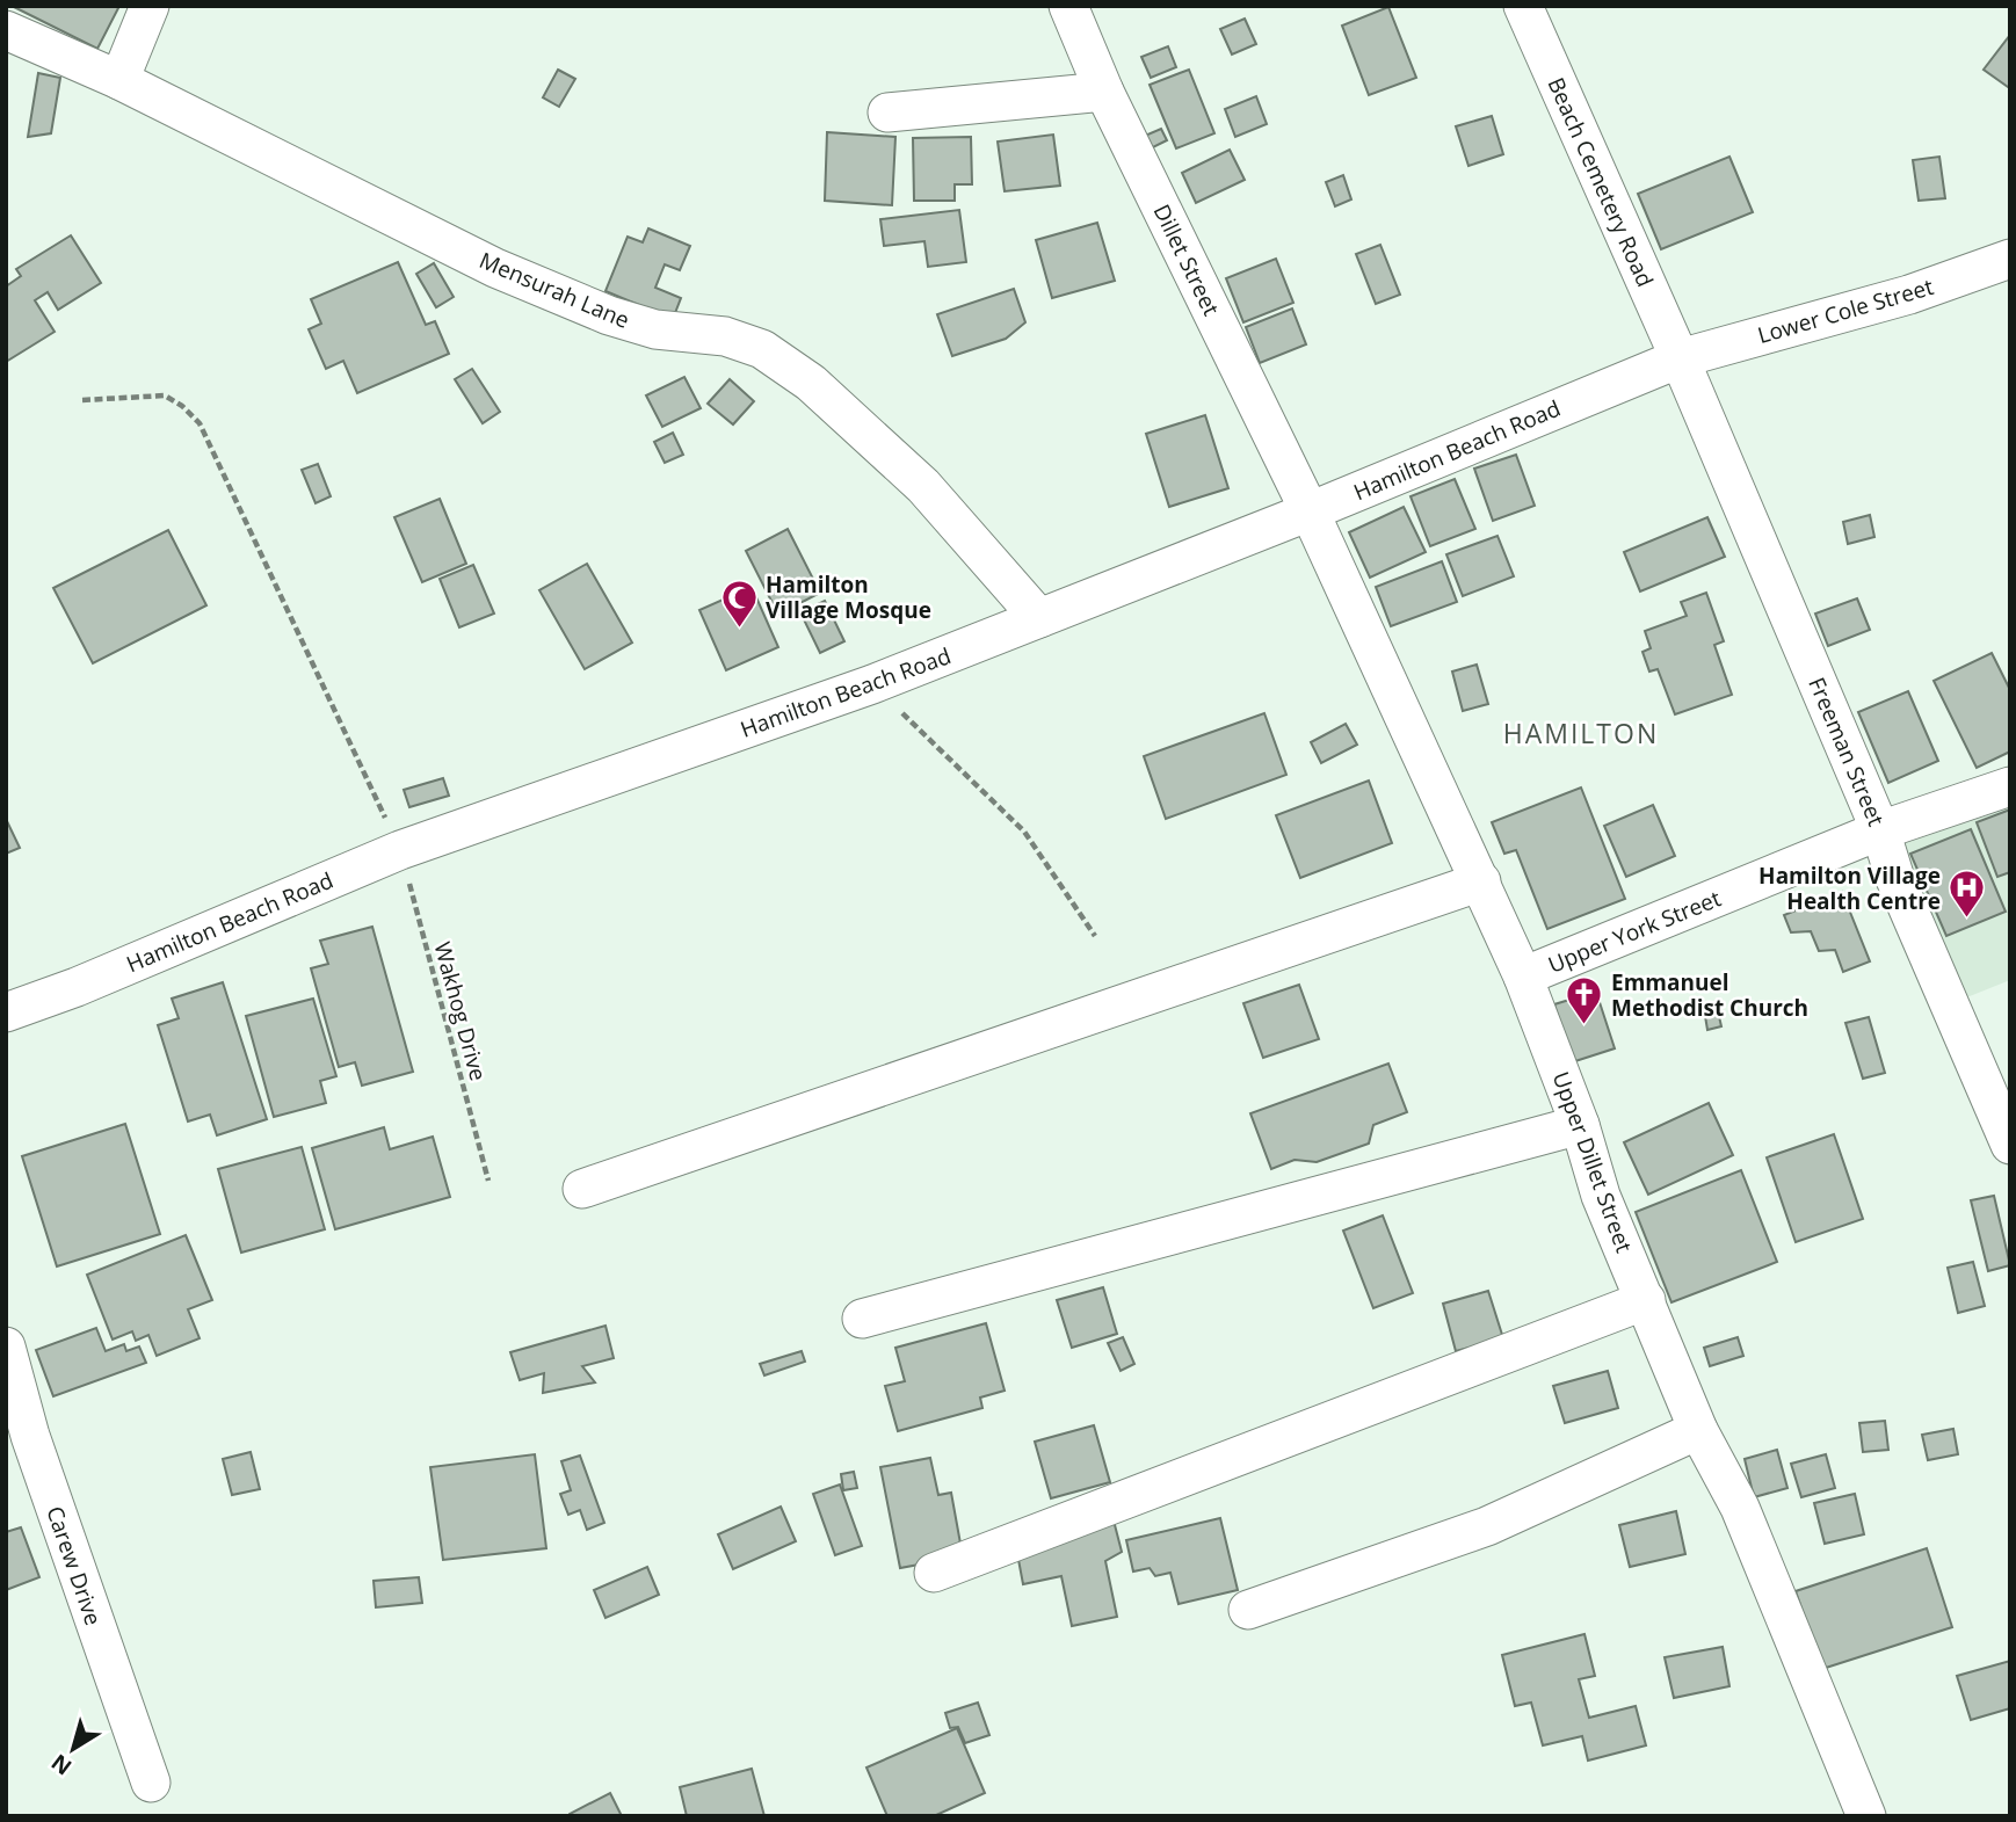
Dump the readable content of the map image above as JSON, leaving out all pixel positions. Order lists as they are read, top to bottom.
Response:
{
  "streets": {
    "street": [
      "Beach Cemetery Road",
      "Dillet Street",
      "Mensurah Lane",
      "Lower Cole Street",
      "Hamilton Beach Road",
      "Freeman Street",
      "Upper York Street",
      "Upper Dillet Street",
      "Carew Drive"
    ],
    "path": ["Wakhog Drive"]
  },
  "crossings": [
    ["Beach Cemetery Road", "Lower Cole Street"],
    ["Beach Cemetery Road", "Hamilton Beach Road"],
    ["Beach Cemetery Road", "Freeman Street"],
    ["Dillet Street", "Hamilton Beach Road"],
    ["Dillet Street", "Upper Dillet Street"],
    ["Mensurah Lane", "Hamilton Beach Road"],
    ["Lower Cole Street", "Hamilton Beach Road"],
    ["Lower Cole Street", "Freeman Street"],
    ["Hamilton Beach Road", "Freeman Street"],
    ["Hamilton Beach Road", "Wakhog Drive"],
    ["Hamilton Beach Road", "Upper Dillet Street"],
    ["Freeman Street", "Upper York Street"],
    ["Upper York Street", "Upper Dillet Street"]
  ],
  "districts": ["HAMILTON"],
  "places": {
    "mosque": ["Hamilton Village Mosque"],
    "hospital": ["Hamilton Village Health Centre"],
    "church": ["Emmanuel Methodist Church"]
  },
  "north": "bottom left"
}
